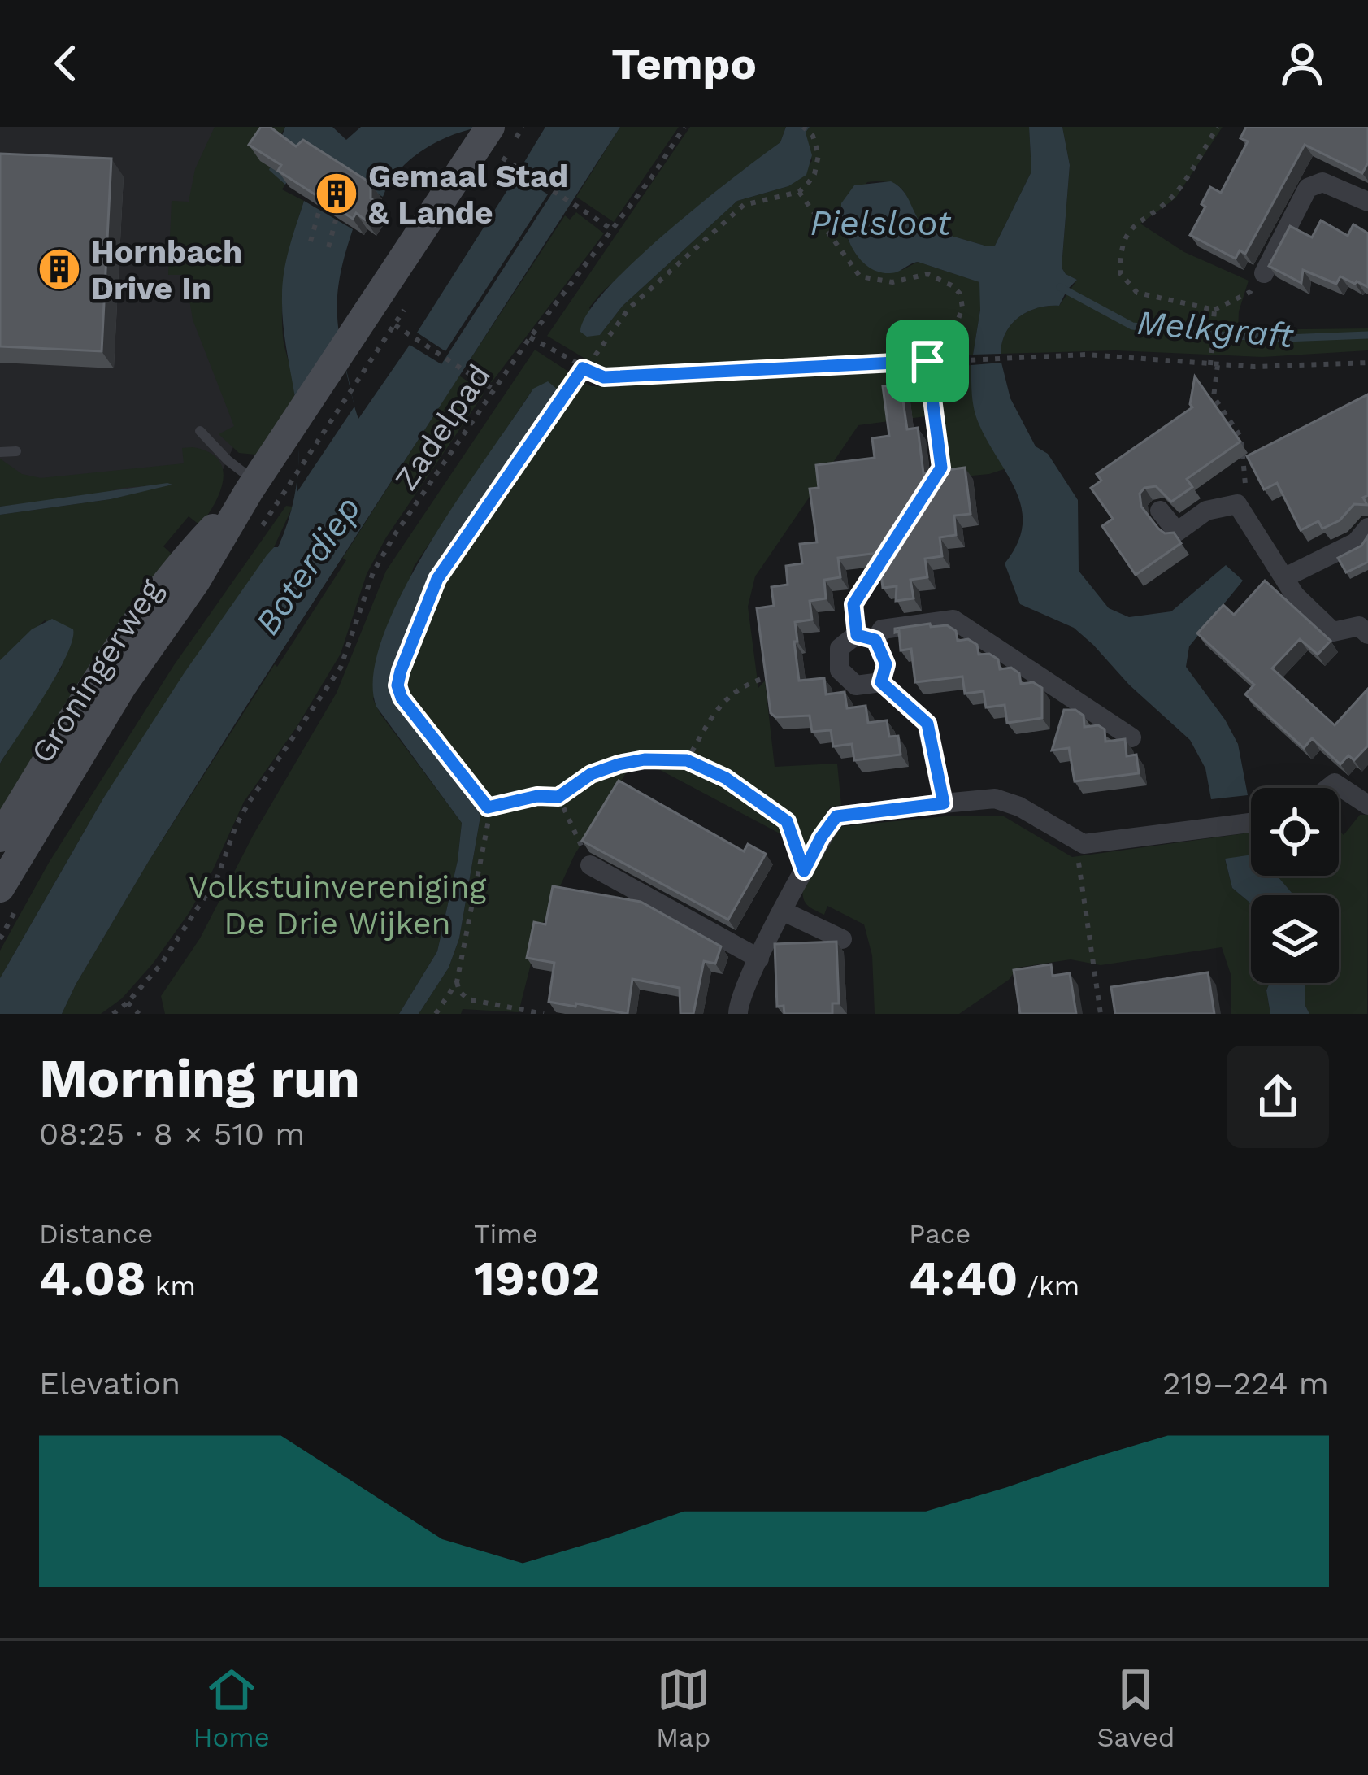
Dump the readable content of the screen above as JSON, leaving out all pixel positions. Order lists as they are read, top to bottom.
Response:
{
  "streets": {
    "main road": ["Groningerweg"],
    "path": ["Zadelpad"]
  },
  "water": ["Pielsloot", "Melkgraft", "Boterdiep"],
  "parks": ["Volkstuinvereniging De Drie Wijken"],
  "places": {
    "building": ["Gemaal Stad & Lande", "Hornbach Drive In"]
  },
  "page": {
    "header": "Tempo",
    "heading": ["Morning run", "08:25 · 8 × 510 m"],
    "stats": [
      ["Distance", "4.08 km"],
      ["Time", "19:02"],
      ["Pace", "4:40 /km"]
    ],
    "chart": ["Elevation", "219–224 m"],
    "tabs": ["Home", "Map", "Saved"]
  }
}
